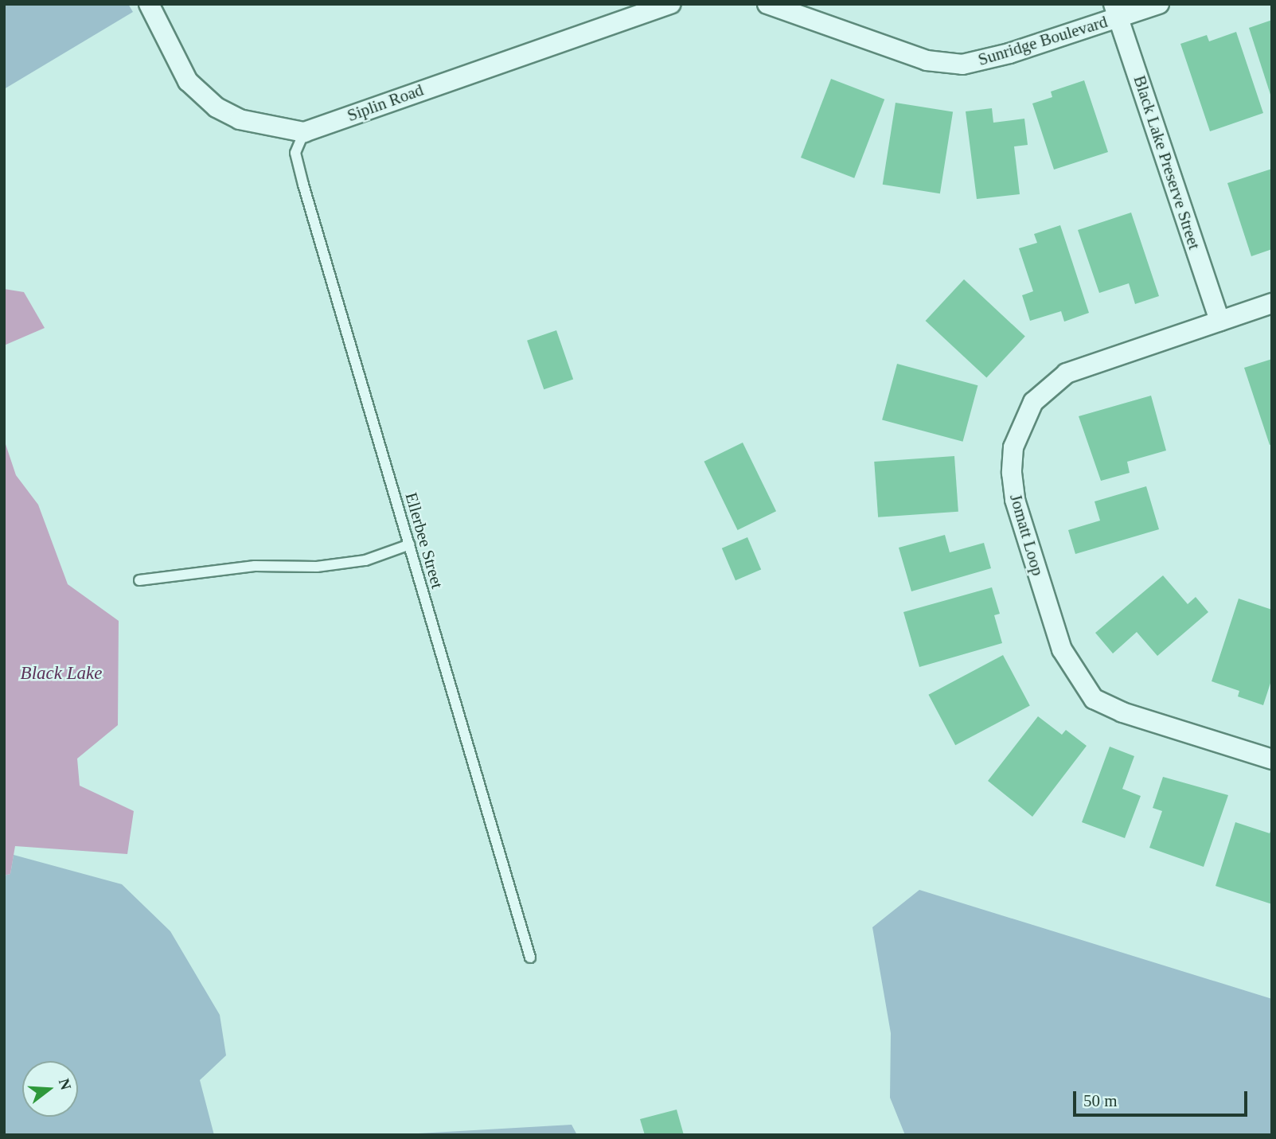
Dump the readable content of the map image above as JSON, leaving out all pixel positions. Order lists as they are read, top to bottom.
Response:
{
  "streets": {
    "street": [
      "Sunridge Boulevard",
      "Siplin Road",
      "Black Lake Preserve Street",
      "Jomatt Loop"
    ],
    "lane": ["Ellerbee Street"]
  },
  "crossings": [
    ["Sunridge Boulevard", "Black Lake Preserve Street"],
    ["Siplin Road", "Ellerbee Street"],
    ["Black Lake Preserve Street", "Jomatt Loop"]
  ],
  "water": ["Black Lake"],
  "scale_bar": "50 m",
  "north": "right"
}
